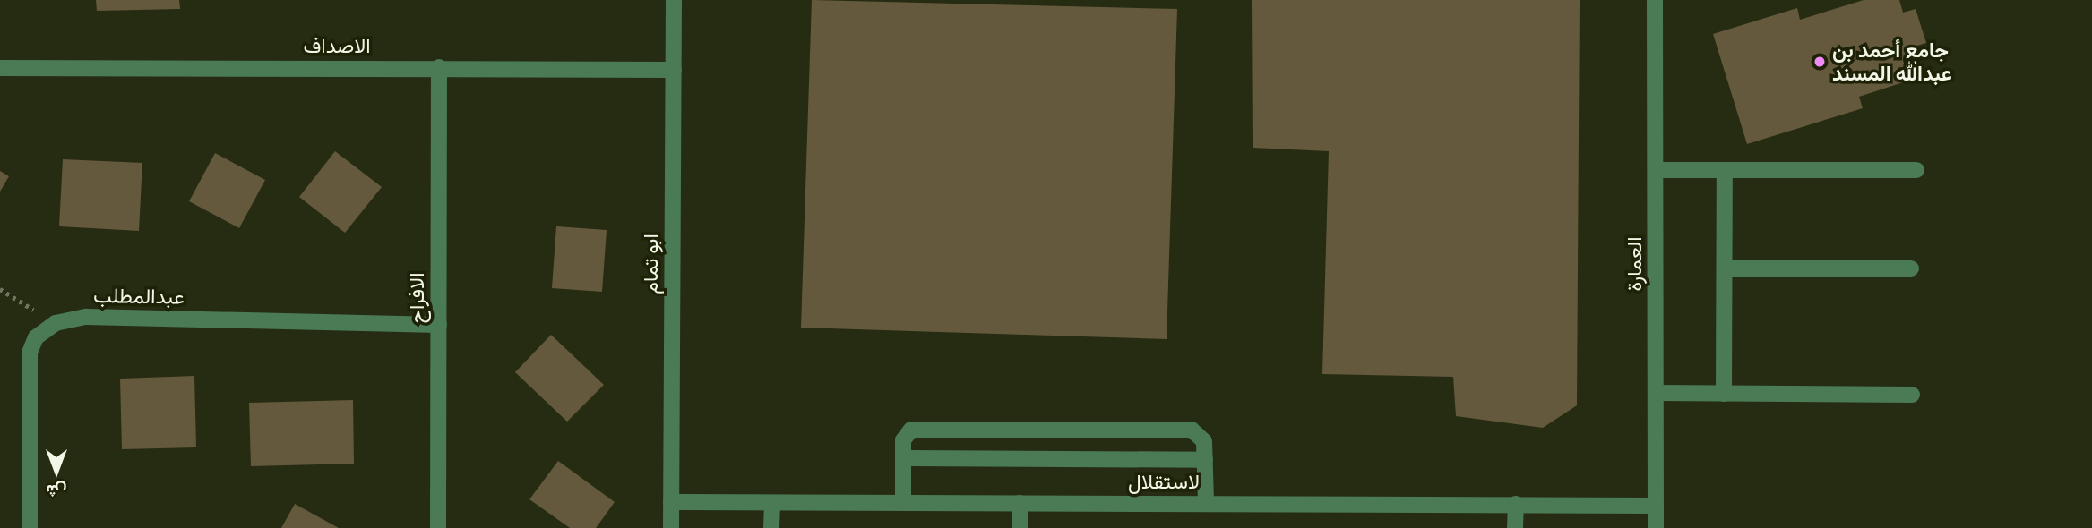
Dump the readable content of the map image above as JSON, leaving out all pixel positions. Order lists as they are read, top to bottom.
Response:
{
  "streets": {
    "street": [
      "الاصداف",
      "ابو تمام",
      "العمارة",
      "عبدالمطلب",
      "الافراح",
      "لاستقلال"
    ]
  },
  "crossings": [
    ["الاصداف", "ابو تمام"],
    ["الاصداف", "الافراح"],
    ["ابو تمام", "لاستقلال"],
    ["العمارة", "لاستقلال"],
    ["عبدالمطلب", "الافراح"]
  ],
  "places": ["جامع أحمد بن عبدالله المسند"],
  "north": "bottom"
}
